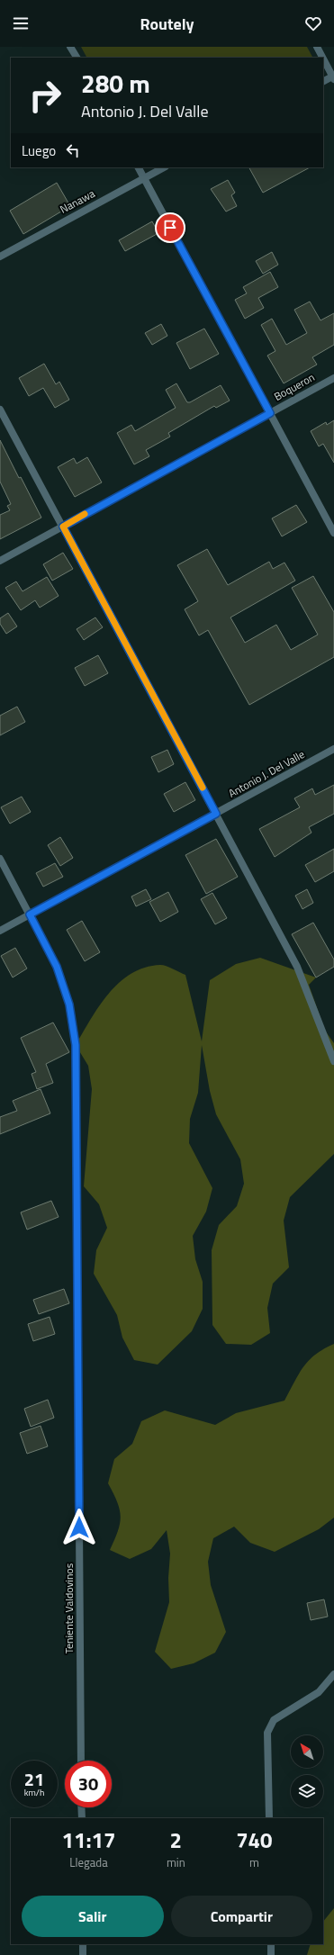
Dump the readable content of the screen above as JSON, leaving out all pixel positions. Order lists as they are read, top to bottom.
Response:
{
  "streets": {
    "street": [
      "Nanawa",
      "Boqueron",
      "Antonio J. Del Valle",
      "Teniente Valdovinos"
    ]
  },
  "crossings": [
    ["Antonio J. Del Valle", "Teniente Valdovinos"]
  ],
  "north": "top left",
  "page": {
    "header": "Routely",
    "turn": ["280 m", "Antonio J. Del Valle"],
    "then": "Luego",
    "speed": "21 km/h",
    "limit": "30",
    "eta": [
      "11:17",
      "Llegada",
      "2",
      "min",
      "740",
      "m"
    ],
    "buttons": ["Salir", "Compartir"]
  }
}
